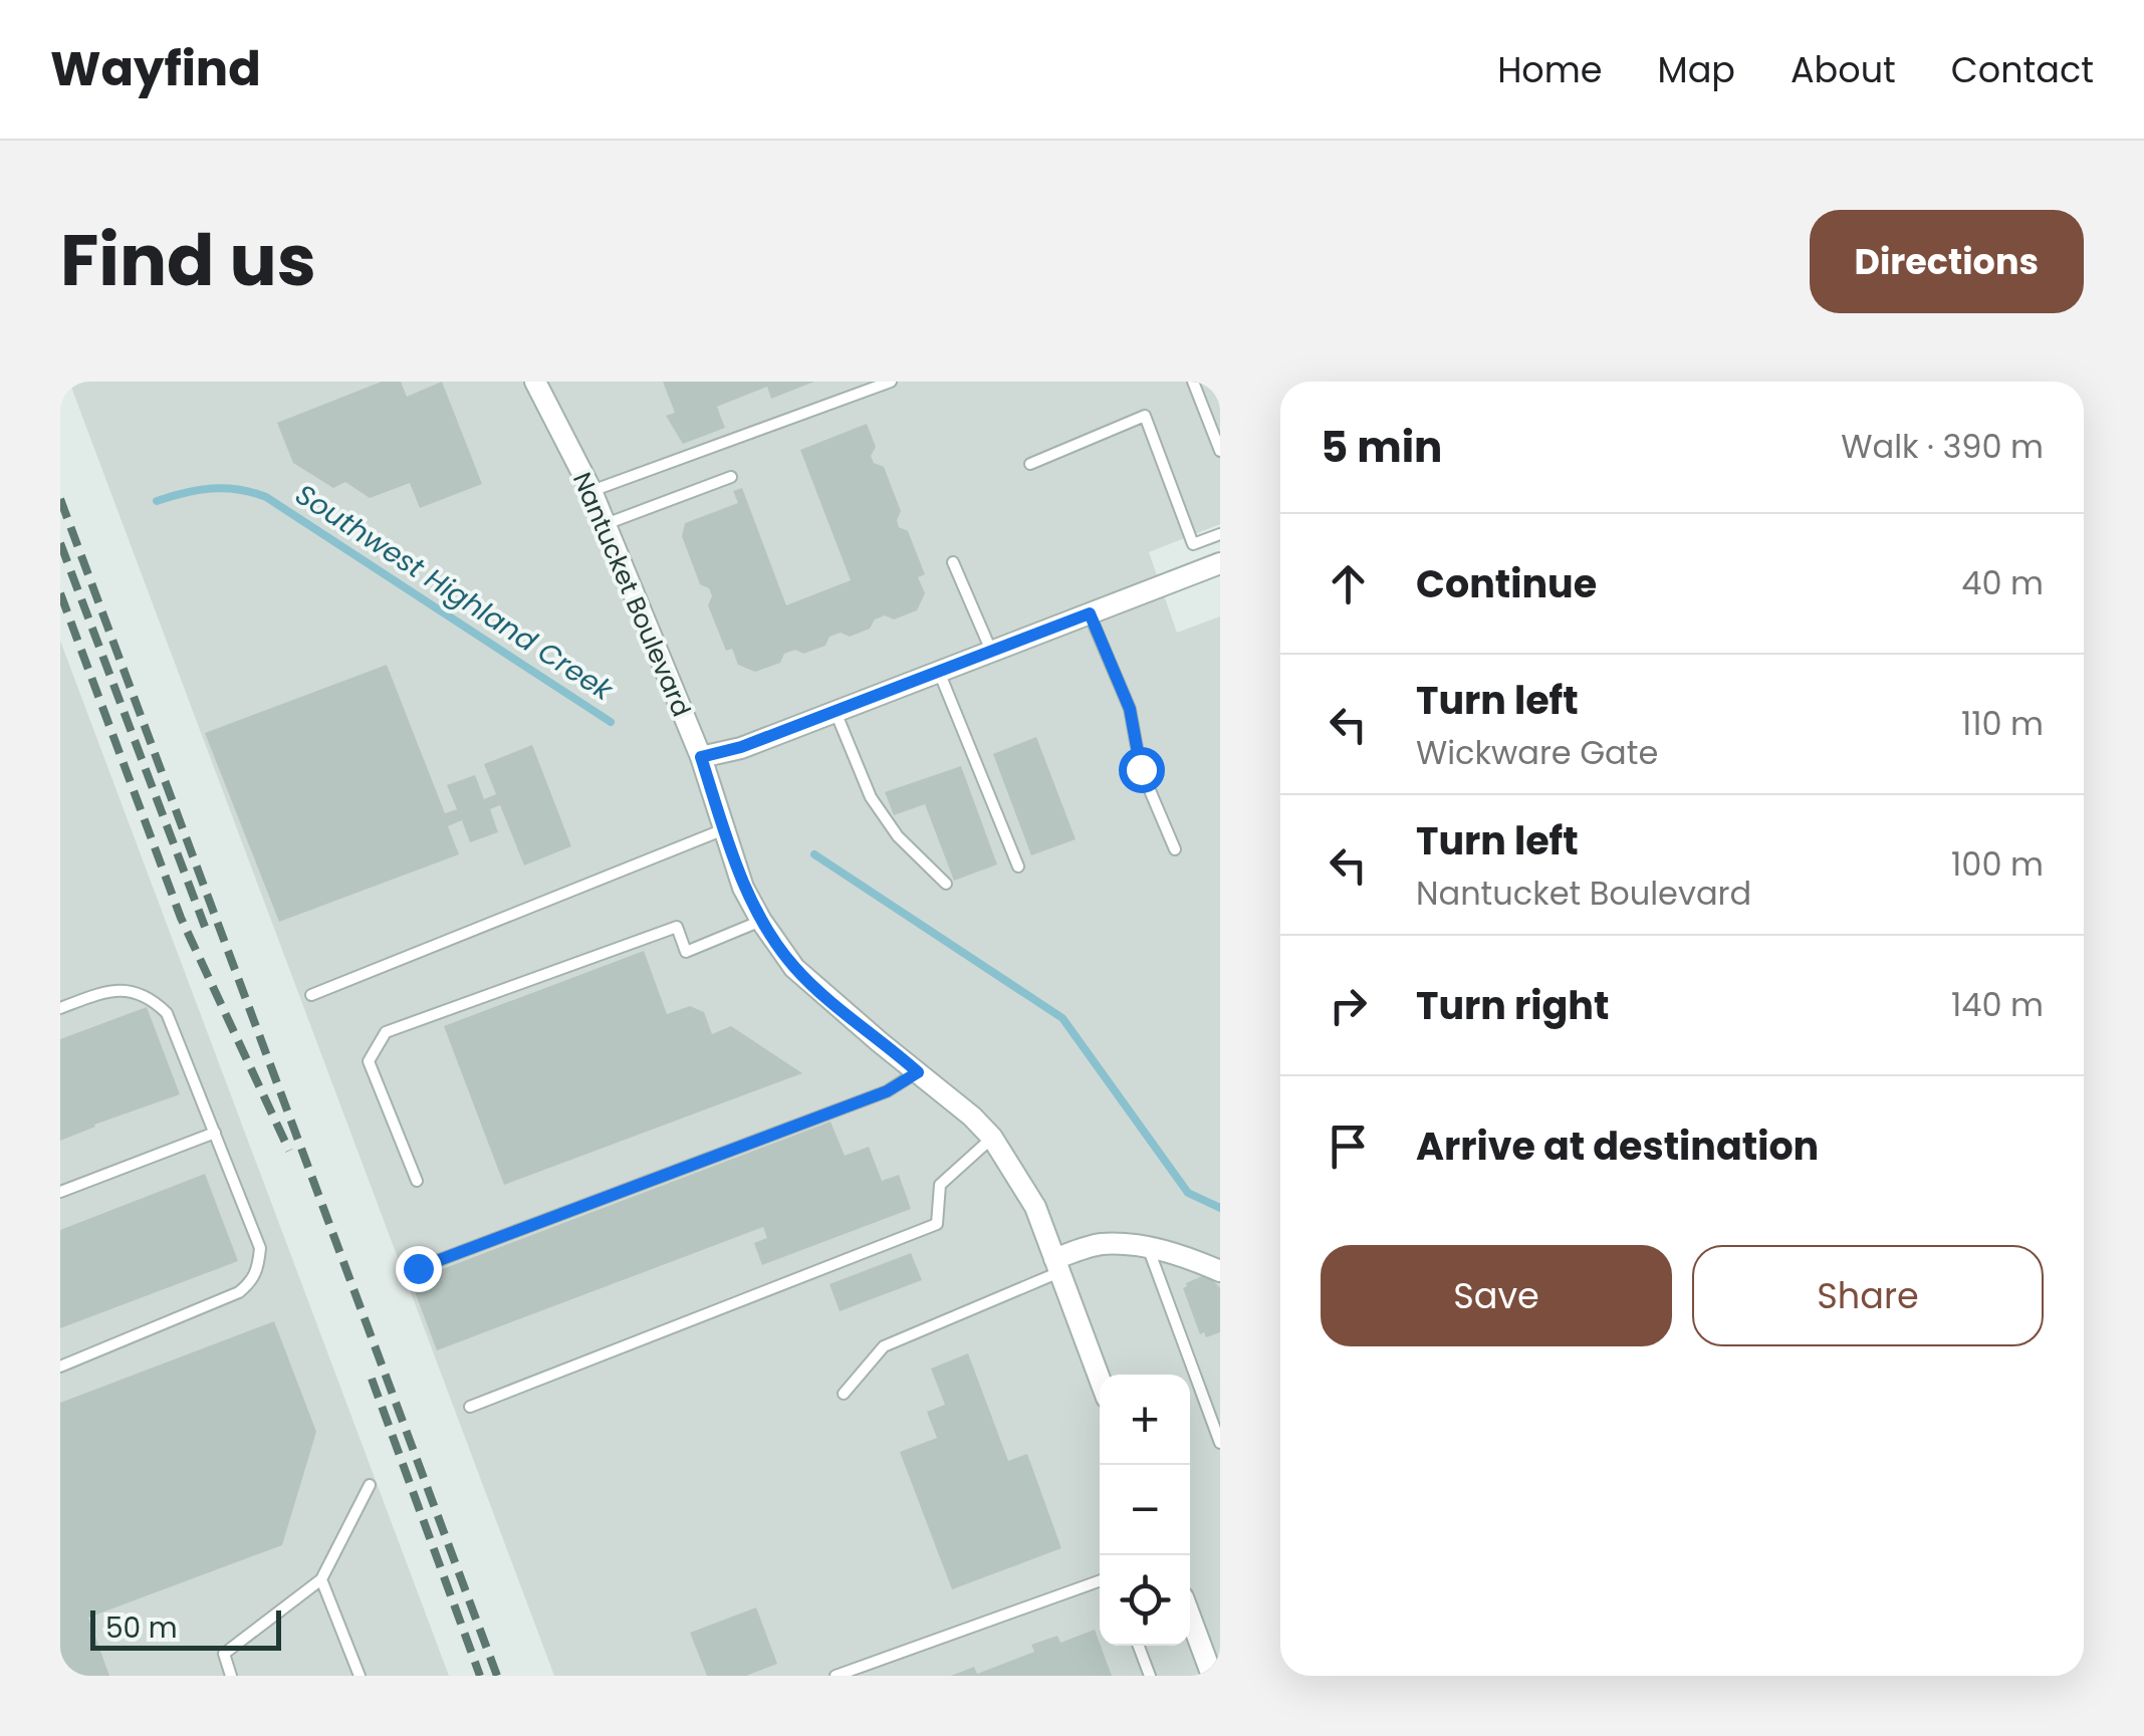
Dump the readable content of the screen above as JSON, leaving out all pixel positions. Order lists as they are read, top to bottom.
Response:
{
  "streets": {
    "street": ["Nantucket Boulevard"]
  },
  "water": ["Southwest Highland Creek"],
  "scale_bar": "50 m",
  "page": {
    "header": "Wayfind",
    "nav": [
      "Home",
      "Map",
      "About",
      "Contact"
    ],
    "title": "Find us",
    "buttons": [
      "Directions",
      ["Save", "Share"]
    ],
    "heading": ["5 min", "Walk · 390 m"],
    "list": [
      ["Continue", "40 m"],
      ["Turn left", "Wickware Gate", "110 m"],
      ["Turn left", "Nantucket Boulevard", "100 m"],
      ["Turn right", "140 m"],
      "Arrive at destination"
    ],
    "map_buttons": ["+", "−"],
    "scale": "50 m"
  }
}
